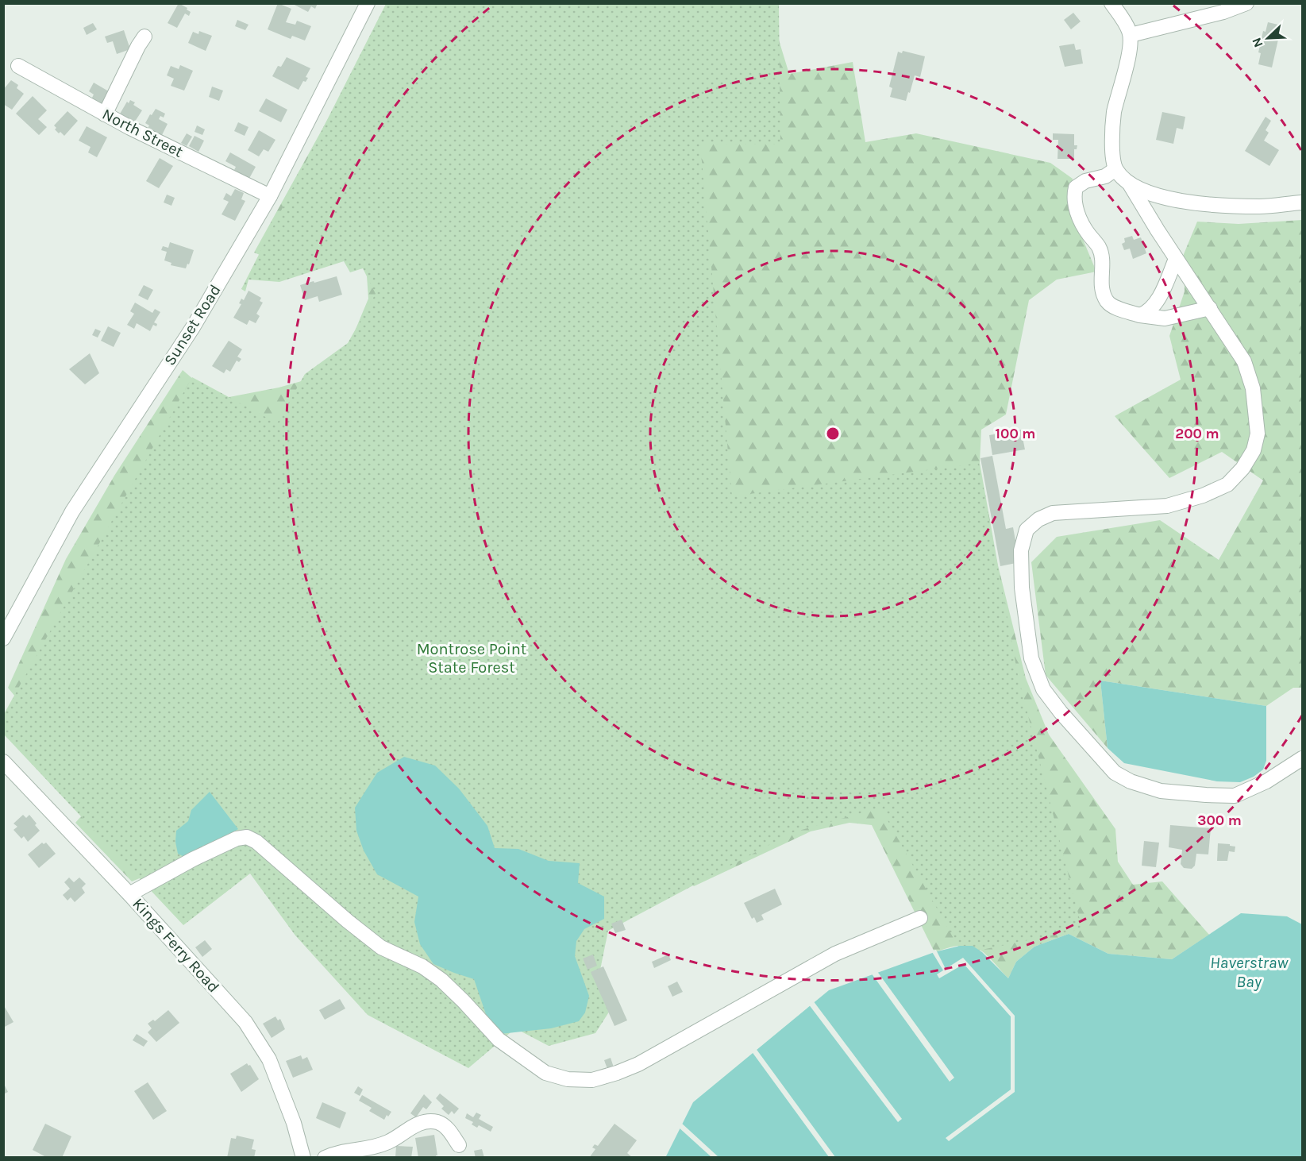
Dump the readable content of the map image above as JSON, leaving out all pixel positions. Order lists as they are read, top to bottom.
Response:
{
  "streets": {
    "street": ["North Street", "Sunset Road", "Kings Ferry Road"]
  },
  "crossings": [
    ["North Street", "Sunset Road"]
  ],
  "water": ["Haverstraw Bay"],
  "parks": ["Montrose Point State Forest"],
  "north": "bottom left",
  "rings": ["100 m", "200 m", "300 m"]
}
